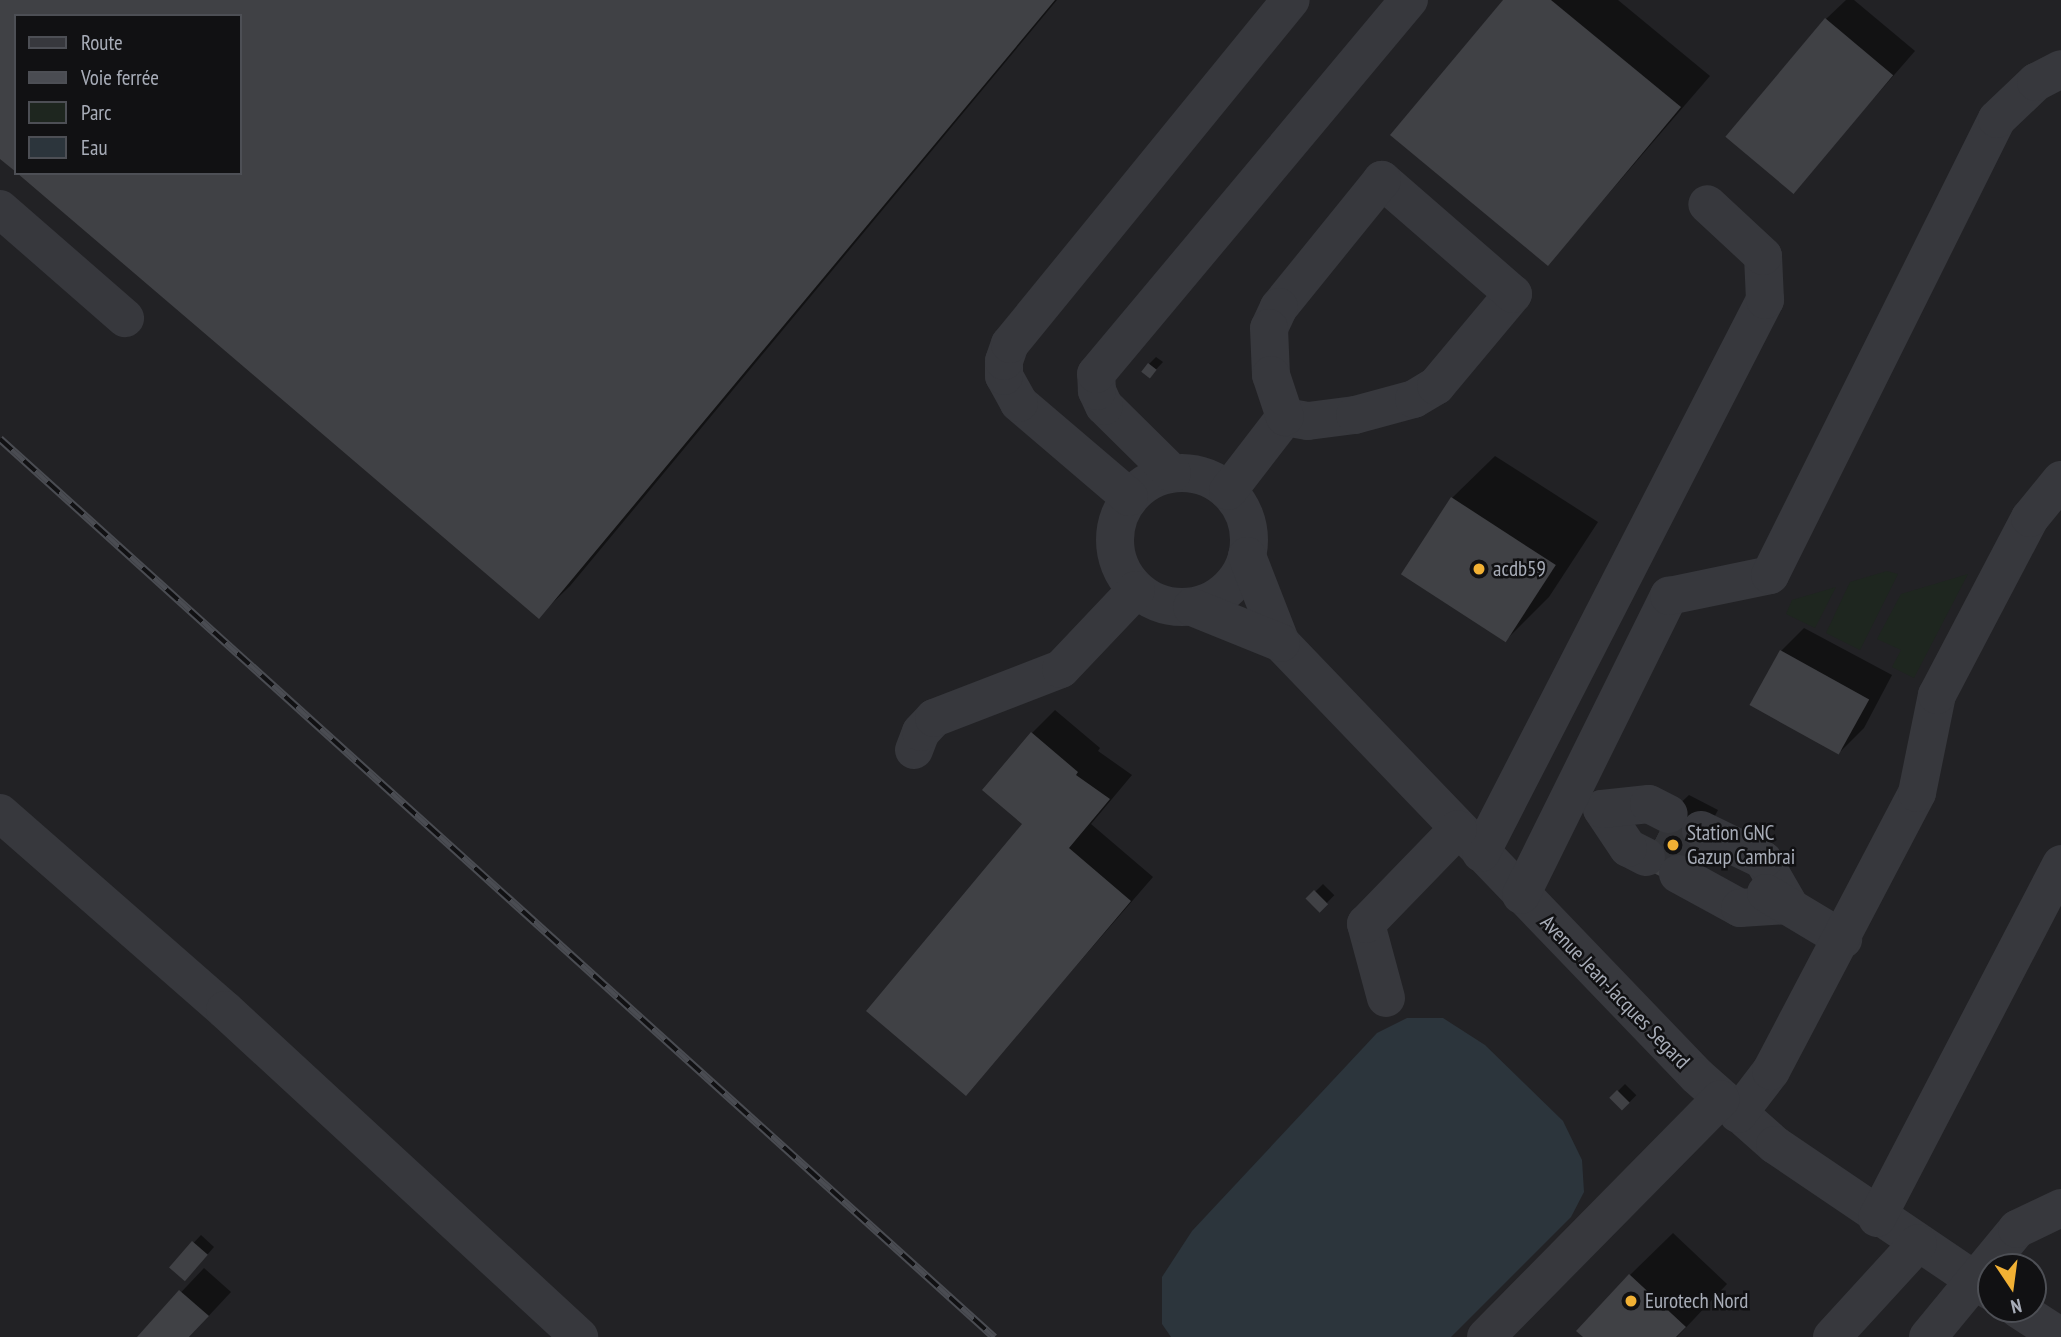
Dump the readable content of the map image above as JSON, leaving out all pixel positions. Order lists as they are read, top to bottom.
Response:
{
  "streets": {
    "street": ["Avenue Jean-Jacques Segard"]
  },
  "places": ["acdb59", "Station GNC Gazup Cambrai", "Eurotech Nord"],
  "legend": [
    "Route",
    "Voie ferrée",
    "Parc",
    "Eau"
  ],
  "north": "bottom"
}
